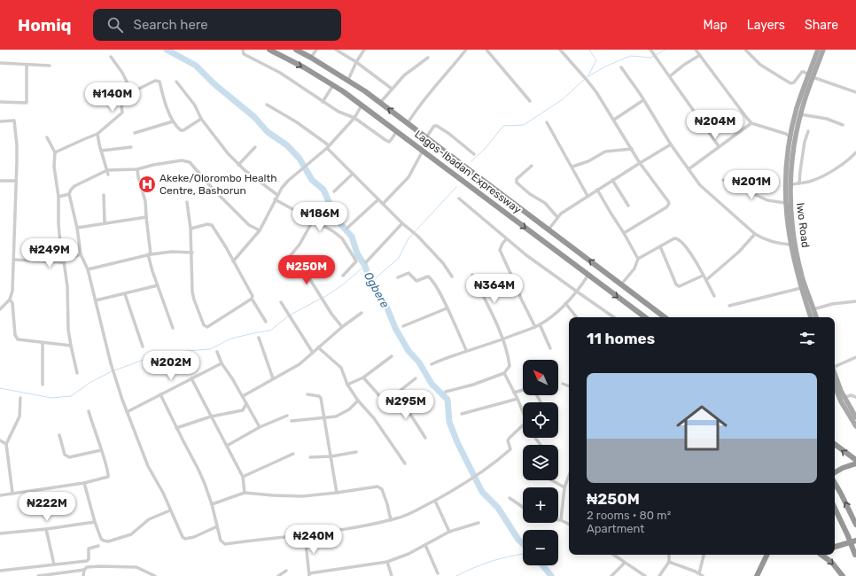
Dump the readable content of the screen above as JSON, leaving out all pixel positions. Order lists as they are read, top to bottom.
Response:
{
  "streets": {
    "highway": ["Lagos-Ibadan Expressway"],
    "main road": ["Iwo Road"]
  },
  "water": ["Ogbere"],
  "places": {
    "hospital": ["Akeke/Olorombo Health Centre, Bashorun"]
  },
  "north": "top left",
  "page": {
    "header": "Homiq",
    "search": "Search here",
    "nav": ["Map", "Layers", "Share"],
    "price": [
      "₦140M",
      "₦204M",
      "₦201M",
      "₦186M",
      "₦249M",
      "₦250M",
      "₦364M",
      "₦202M",
      "₦295M",
      "₦222M",
      "₦240M"
    ],
    "heading": "11 homes",
    "map_buttons": ["+", "−"],
    "list": [
      {
        "name": "₦250M",
        "note": "2 rooms · 80 m² · Apartment"
      }
    ]
  }
}
